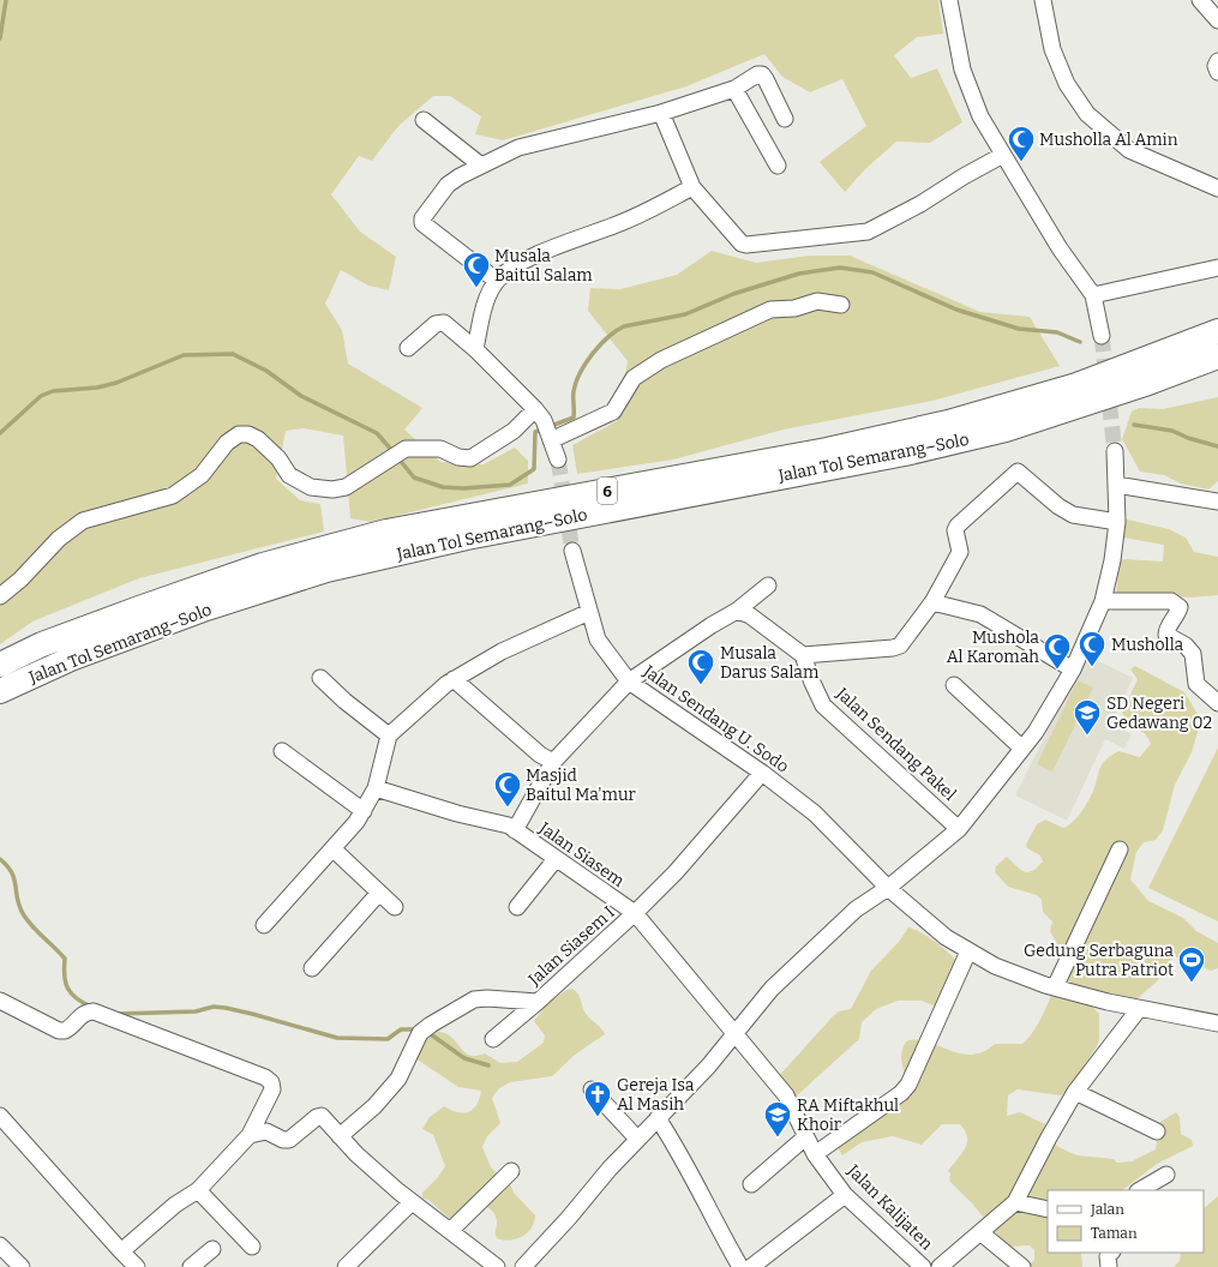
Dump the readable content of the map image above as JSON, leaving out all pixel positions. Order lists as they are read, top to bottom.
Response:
{
  "streets": {
    "highway": ["Jalan Tol Semarang–Solo", "6"],
    "street": [
      "Jalan Sendang U. Sodo",
      "Jalan Sendang Pakel",
      "Jalan Siasem",
      "Jalan Siasem I",
      "Jalan Kalijaten"
    ]
  },
  "crossings": [
    ["Jalan Sendang U. Sodo", "Jalan Siasem I"],
    ["Jalan Siasem", "Jalan Siasem I"],
    ["Jalan Siasem", "Jalan Kalijaten"]
  ],
  "places": {
    "mosque": [
      "Musholla Al Amin",
      "Musala Baitul Salam",
      "Musholla",
      "Mushola Al Karomah",
      "Musala Darus Salam",
      "Masjid Baitul Ma'mur"
    ],
    "school or university": ["SD Negeri Gedawang 02", "RA Miftakhul Khoir"],
    "sports": ["Gedung Serbaguna Putra Patriot"],
    "church": ["Gereja Isa Al Masih"]
  },
  "legend": ["Jalan", "Taman"]
}
